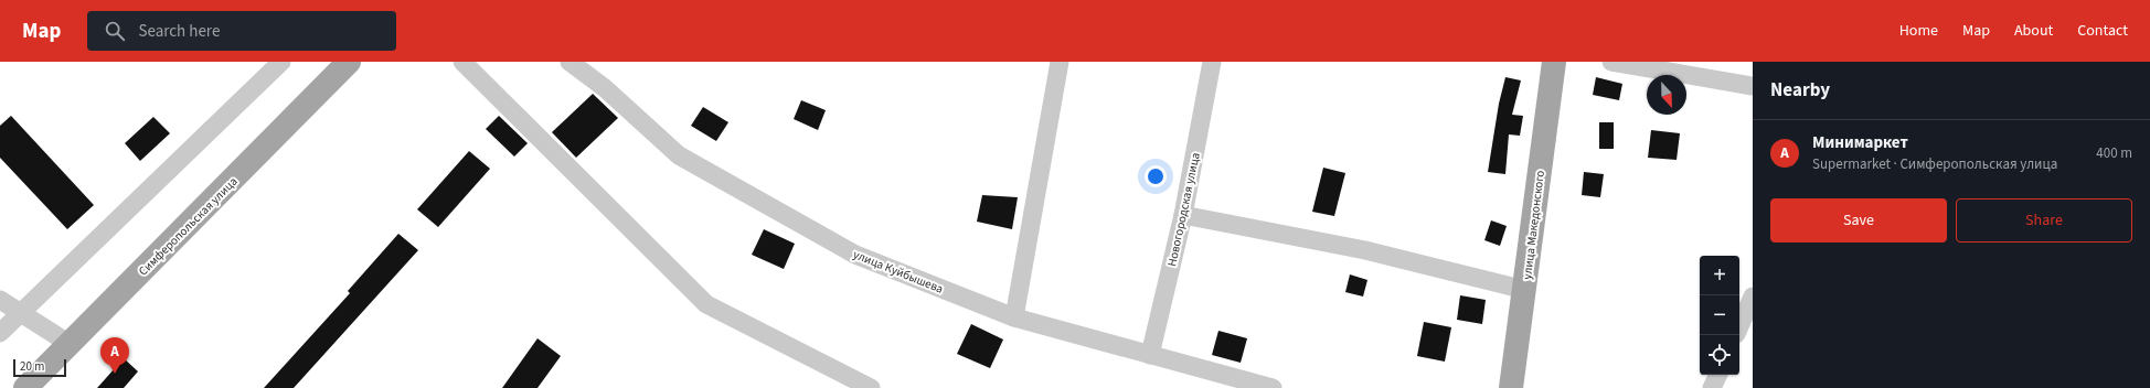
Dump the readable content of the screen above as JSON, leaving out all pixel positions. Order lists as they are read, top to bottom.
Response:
{
  "streets": {
    "main road": ["улица Македонского", "Симферопольская улица"],
    "street": ["Новогородская улица", "улица Куйбышева"]
  },
  "crossings": [
    ["Новогородская улица", "улица Куйбышева"]
  ],
  "scale_bar": "20 m",
  "north": "bottom",
  "page": {
    "header": "Map",
    "search": "Search here",
    "nav": [
      "Home",
      "Map",
      "About",
      "Contact"
    ],
    "heading": "Nearby",
    "list": [
      {
        "mark": "A",
        "name": "Минимаркет",
        "note": "Supermarket · Симферопольская улица",
        "value": "400 m"
      }
    ],
    "buttons": ["Save", "Share"],
    "map_buttons": ["+", "−"],
    "pins": "A",
    "scale": "20 m"
  }
}
